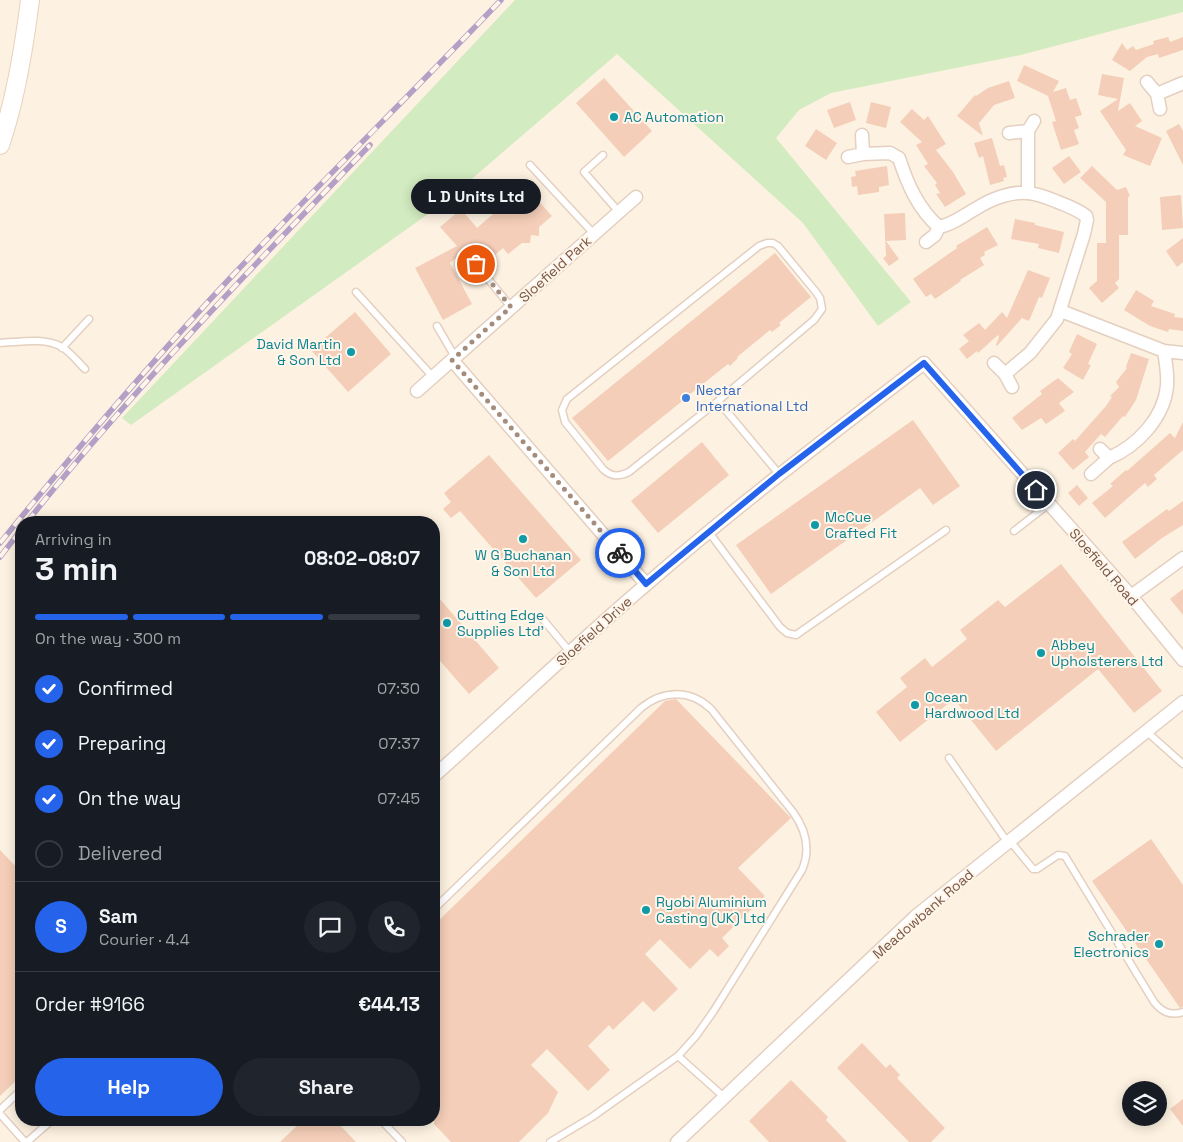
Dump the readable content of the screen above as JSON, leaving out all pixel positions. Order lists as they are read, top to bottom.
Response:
{
  "streets": {
    "street": [
      "Sloefield Park",
      "Sloefield Road",
      "Sloefield Drive",
      "Meadowbank Road"
    ]
  },
  "crossings": [
    ["Sloefield Road", "Sloefield Drive"]
  ],
  "places": [
    "AC Automation",
    "L D Units Ltd",
    "David Martin & Son Ltd",
    "Nectar International Ltd",
    "McCue Crafted Fit",
    "W G Buchanan & Son Ltd",
    "Cutting Edge Supplies Ltd'",
    "Abbey Upholsterers Ltd",
    "Ocean Hardwood Ltd",
    "Ryobi Aluminium Casting (UK) Ltd",
    "Schrader Electronics"
  ],
  "page": {
    "bubble": "L D Units Ltd",
    "heading": ["3 min", "Arriving in", "08:02–08:07"],
    "panel": [
      "Sam",
      "Courier · 4.4",
      "Order #9166",
      "€44.13"
    ],
    "bar": "On the way · 300 m",
    "list": [
      ["Confirmed", "07:30"],
      ["Preparing", "07:37"],
      ["On the way", "07:45"],
      "Delivered"
    ],
    "round": "S",
    "buttons": ["Help", "Share"]
  }
}
